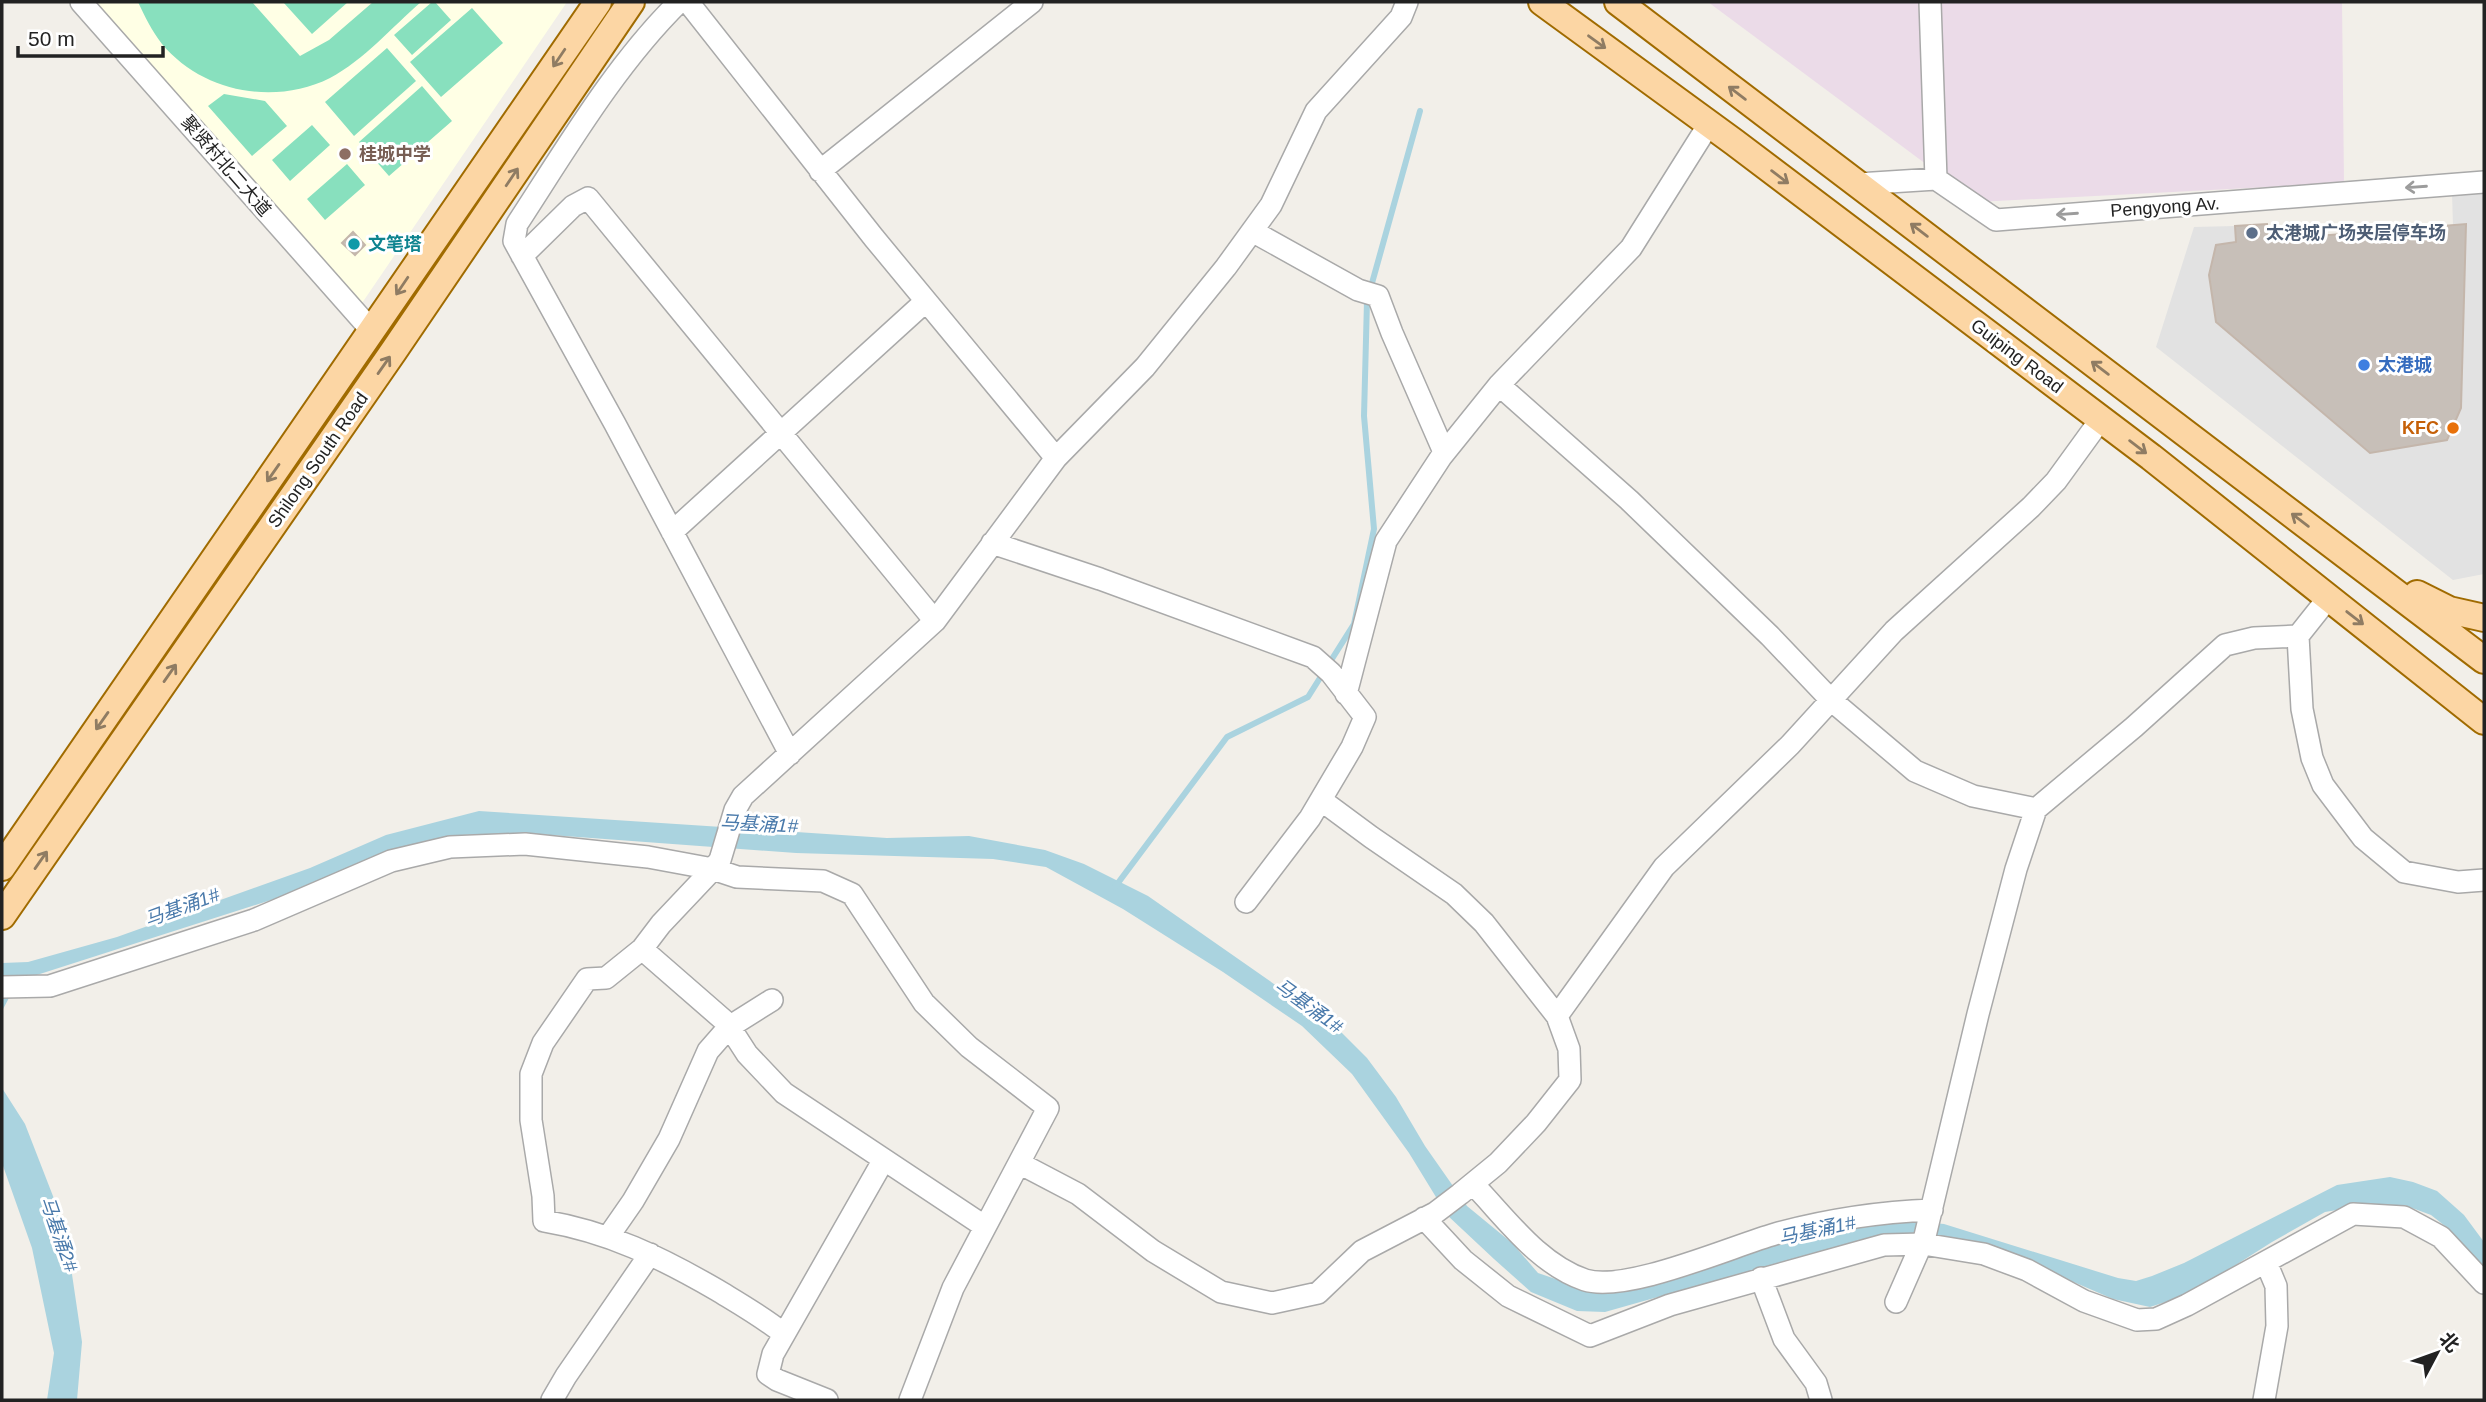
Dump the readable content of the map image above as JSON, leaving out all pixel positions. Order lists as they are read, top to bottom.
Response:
{
  "streets": {
    "main road": ["Guiping Road", "Shilong South Road"],
    "street": ["聚贤村北二大道", "Pengyong Av."]
  },
  "crossings": [
    ["聚贤村北二大道", "Shilong South Road"]
  ],
  "one_way": ["Pengyong Av."],
  "water": ["马基涌1#", "马基涌2#"],
  "places": [
    "桂城中学",
    "太港城广场夹层停车场",
    "文笔塔",
    "太港城",
    "KFC"
  ],
  "scale_bar": "50 m",
  "north": "top right"
}
